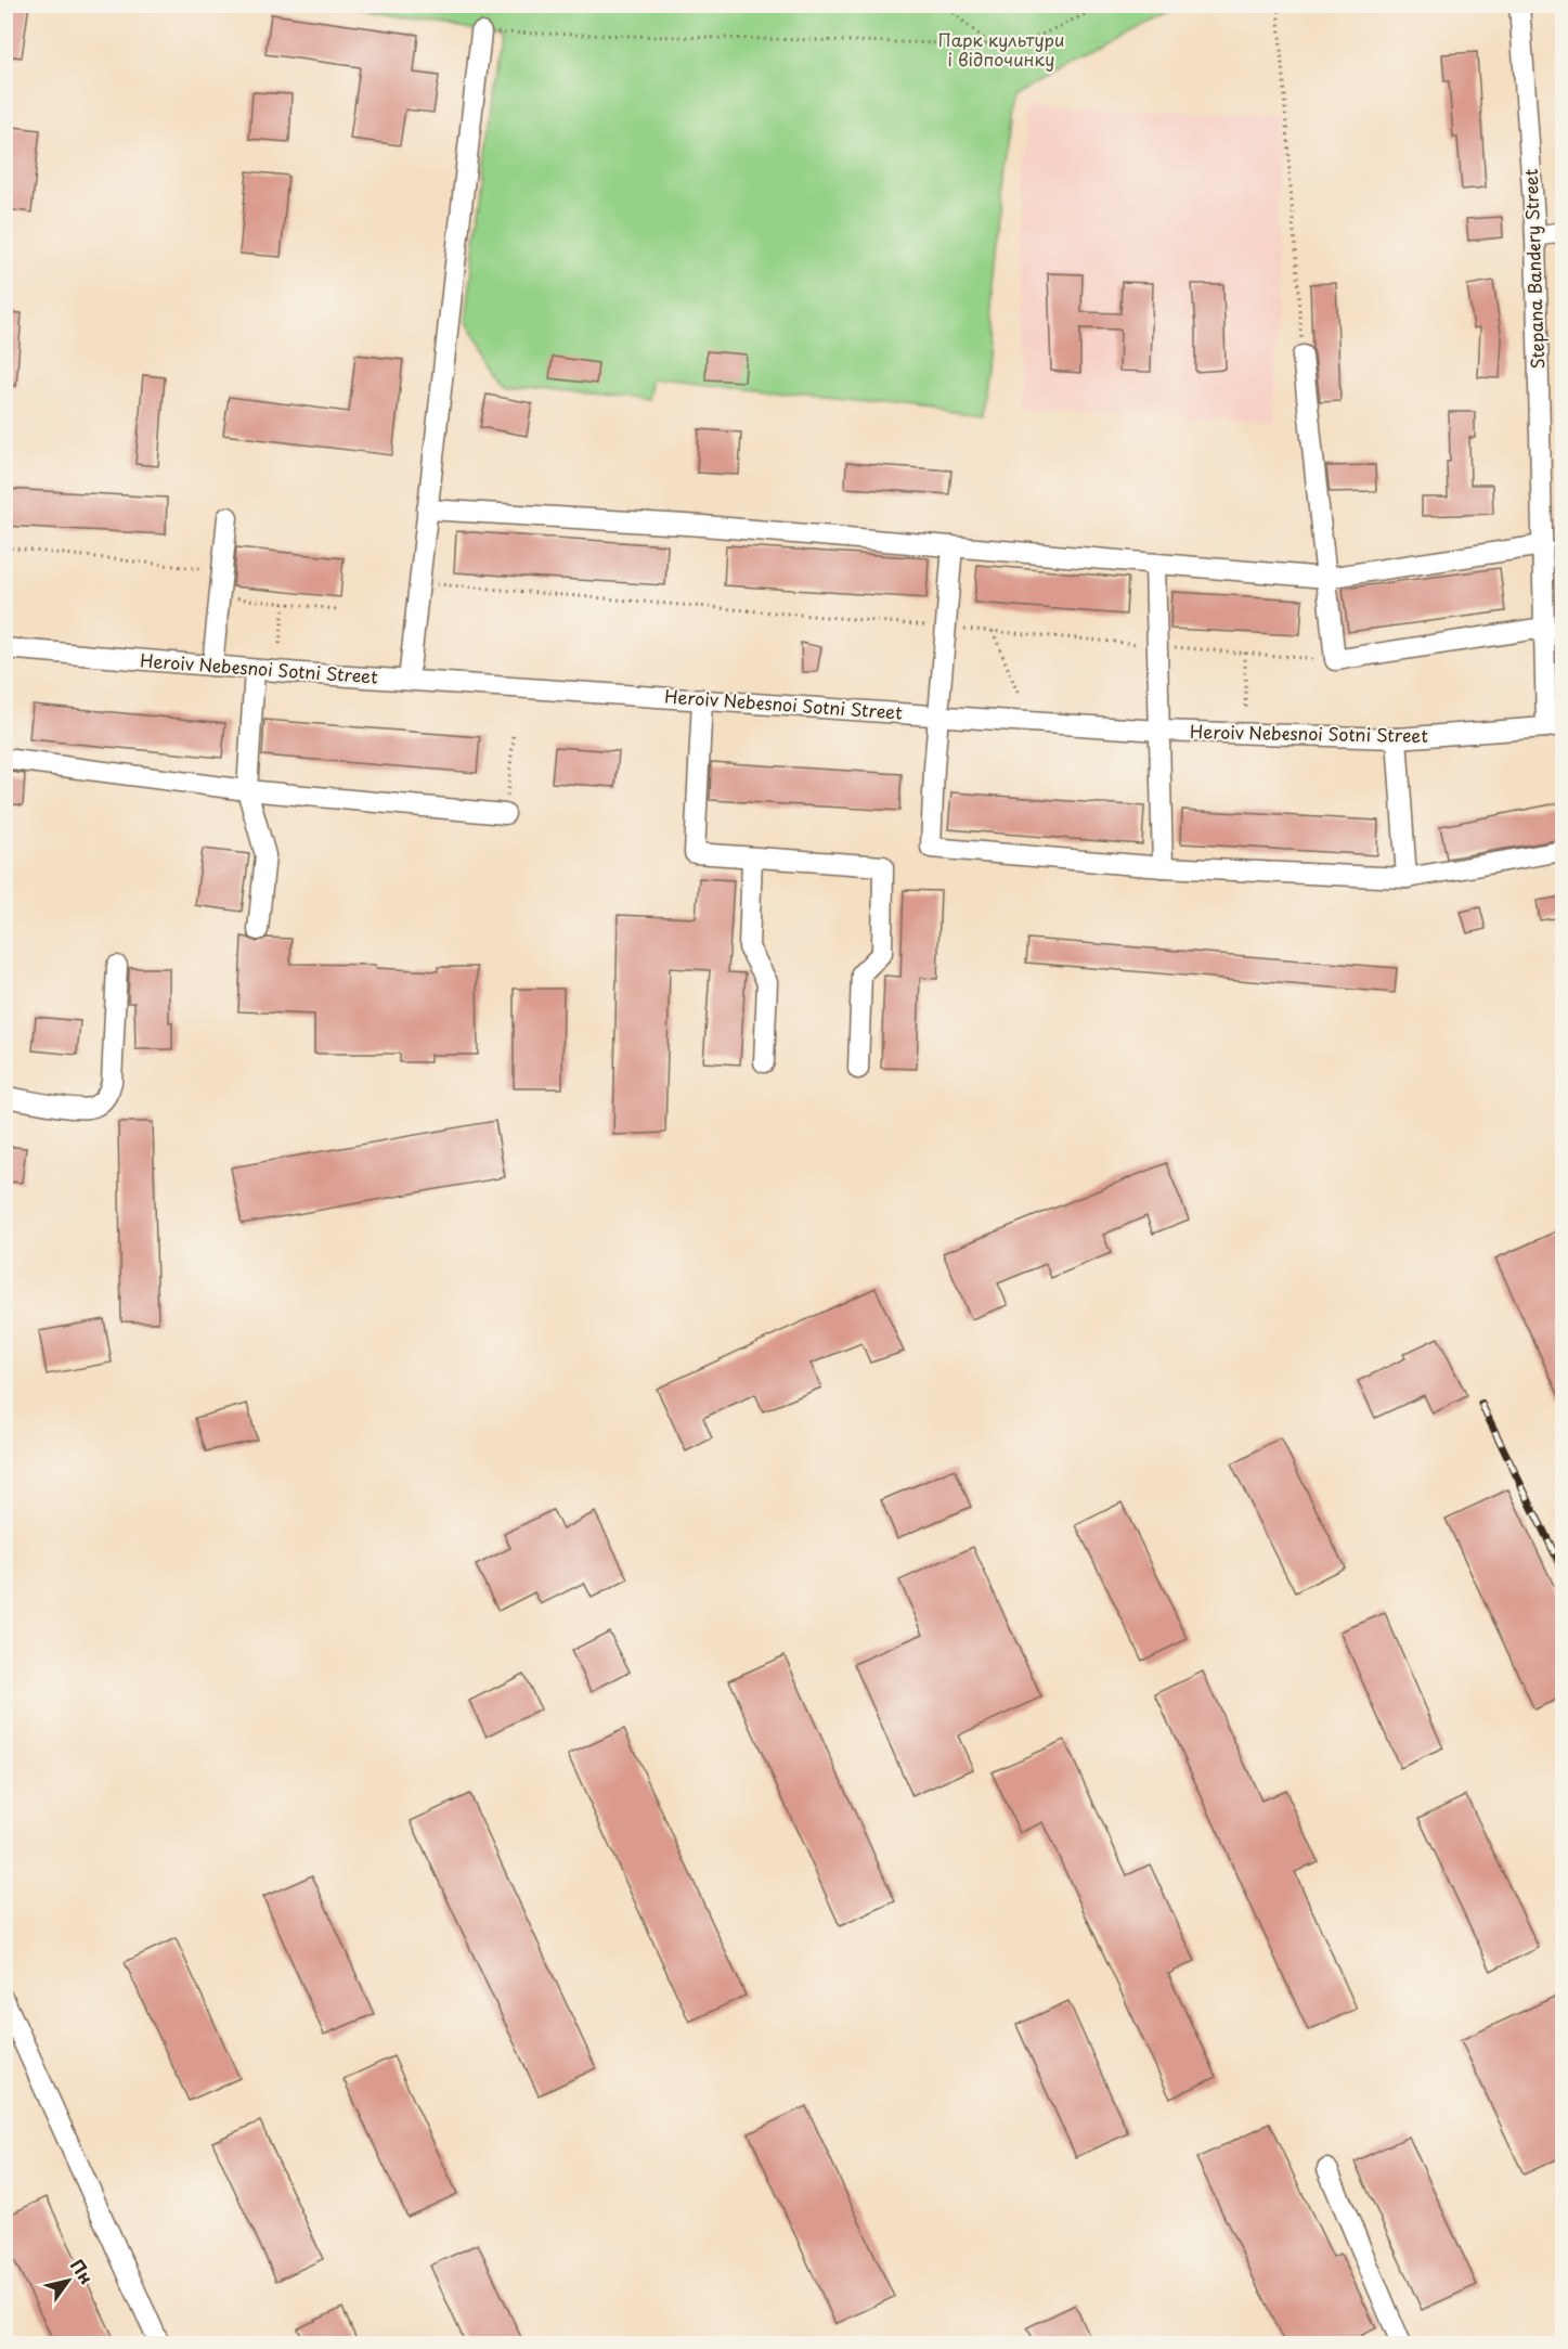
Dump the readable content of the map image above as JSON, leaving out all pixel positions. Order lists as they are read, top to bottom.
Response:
{
  "streets": {
    "street": ["Stepana Bandery Street", "Heroiv Nebesnoi Sotni Street"]
  },
  "crossings": [
    ["Stepana Bandery Street", "Heroiv Nebesnoi Sotni Street"]
  ],
  "parks": ["Парк культури і відпочинку"],
  "north": "top right"
}
